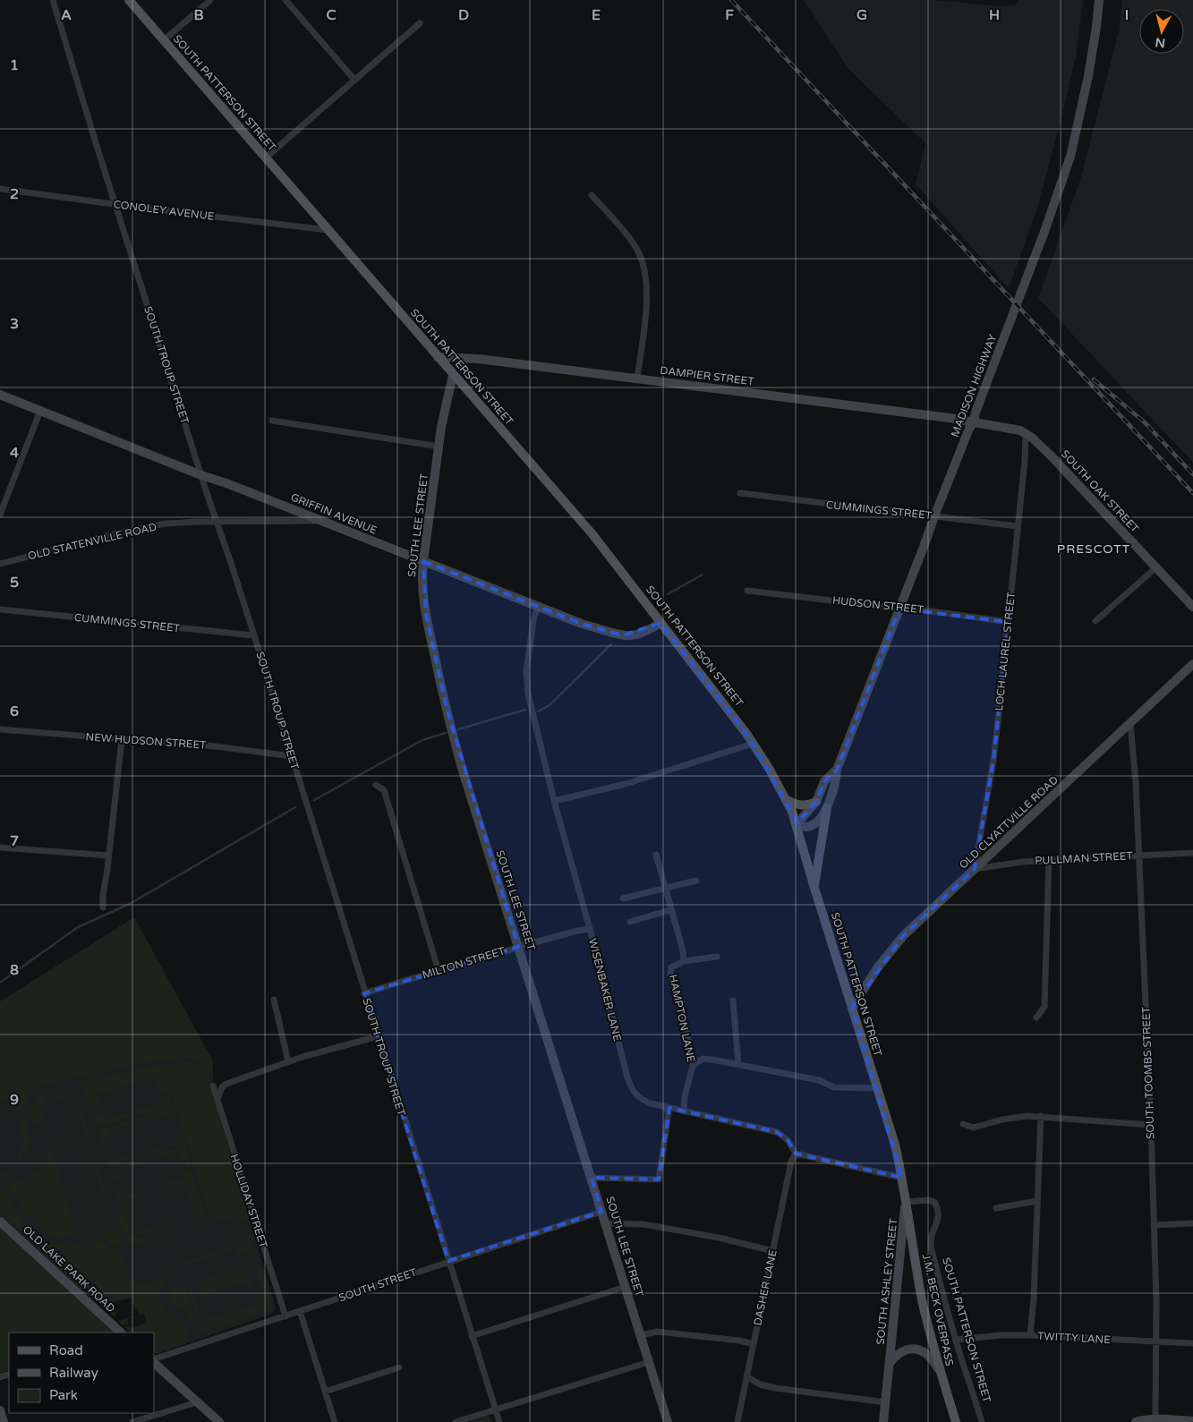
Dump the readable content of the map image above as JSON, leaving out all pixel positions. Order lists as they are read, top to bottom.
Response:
{
  "streets": {
    "main road": [
      "SOUTH PATTERSON STREET",
      "DAMPIER STREET",
      "MADISON HIGHWAY",
      "SOUTH OAK STREET",
      "GRIFFIN AVENUE",
      "SOUTH LEE STREET",
      "OLD CLYATTVILLE ROAD",
      "OLD LAKE PARK ROAD",
      "SOUTH ASHLEY STREET",
      "J.M. BECK OVERPASS"
    ],
    "street": [
      "CONOLEY AVENUE",
      "SOUTH TROUP STREET",
      "CUMMINGS STREET",
      "OLD STATENVILLE ROAD",
      "HUDSON STREET",
      "LOCH LAUREL STREET",
      "NEW HUDSON STREET",
      "PULLMAN STREET",
      "MILTON STREET",
      "WISENBAKER LANE",
      "HAMPTON LANE",
      "SOUTH TOOMBS STREET",
      "HOLLIDAY STREET",
      "SOUTH STREET",
      "DASHER LANE",
      "TWITTY LANE"
    ]
  },
  "crossings": [
    ["SOUTH PATTERSON STREET", "CONOLEY AVENUE"],
    ["SOUTH PATTERSON STREET", "DAMPIER STREET"],
    ["SOUTH PATTERSON STREET", "MADISON HIGHWAY"],
    ["SOUTH PATTERSON STREET", "GRIFFIN AVENUE"],
    ["SOUTH PATTERSON STREET", "SOUTH LEE STREET"],
    ["SOUTH PATTERSON STREET", "OLD CLYATTVILLE ROAD"],
    ["SOUTH PATTERSON STREET", "SOUTH ASHLEY STREET"],
    ["SOUTH PATTERSON STREET", "J.M. BECK OVERPASS"],
    ["SOUTH PATTERSON STREET", "TWITTY LANE"],
    ["CONOLEY AVENUE", "SOUTH TROUP STREET"],
    ["SOUTH TROUP STREET", "CUMMINGS STREET"],
    ["SOUTH TROUP STREET", "GRIFFIN AVENUE"],
    ["SOUTH TROUP STREET", "OLD STATENVILLE ROAD"],
    ["SOUTH TROUP STREET", "NEW HUDSON STREET"],
    ["SOUTH TROUP STREET", "MILTON STREET"],
    ["SOUTH TROUP STREET", "SOUTH STREET"],
    ["DAMPIER STREET", "MADISON HIGHWAY"],
    ["DAMPIER STREET", "SOUTH OAK STREET"],
    ["MADISON HIGHWAY", "SOUTH OAK STREET"],
    ["MADISON HIGHWAY", "CUMMINGS STREET"],
    ["MADISON HIGHWAY", "HUDSON STREET"],
    ["SOUTH OAK STREET", "LOCH LAUREL STREET"],
    ["CUMMINGS STREET", "LOCH LAUREL STREET"],
    ["GRIFFIN AVENUE", "SOUTH LEE STREET"],
    ["GRIFFIN AVENUE", "OLD STATENVILLE ROAD"],
    ["GRIFFIN AVENUE", "WISENBAKER LANE"],
    ["SOUTH LEE STREET", "MILTON STREET"],
    ["SOUTH LEE STREET", "SOUTH STREET"],
    ["HUDSON STREET", "LOCH LAUREL STREET"],
    ["LOCH LAUREL STREET", "OLD CLYATTVILLE ROAD"],
    ["LOCH LAUREL STREET", "PULLMAN STREET"],
    ["OLD CLYATTVILLE ROAD", "PULLMAN STREET"],
    ["OLD CLYATTVILLE ROAD", "SOUTH TOOMBS STREET"],
    ["PULLMAN STREET", "SOUTH TOOMBS STREET"],
    ["MILTON STREET", "WISENBAKER LANE"],
    ["WISENBAKER LANE", "HAMPTON LANE"],
    ["WISENBAKER LANE", "DASHER LANE"],
    ["SOUTH TOOMBS STREET", "TWITTY LANE"],
    ["HOLLIDAY STREET", "SOUTH STREET"],
    ["SOUTH ASHLEY STREET", "J.M. BECK OVERPASS"]
  ],
  "districts": ["PRESCOTT"],
  "legend": ["Road", "Railway", "Park"],
  "north": "bottom",
  "grid": {
    "columns": [
      "A",
      "B",
      "C",
      "D",
      "E",
      "F",
      "G",
      "H",
      "I"
    ],
    "rows": [
      "1",
      "2",
      "3",
      "4",
      "5",
      "6",
      "7",
      "8",
      "9"
    ]
  }
}
